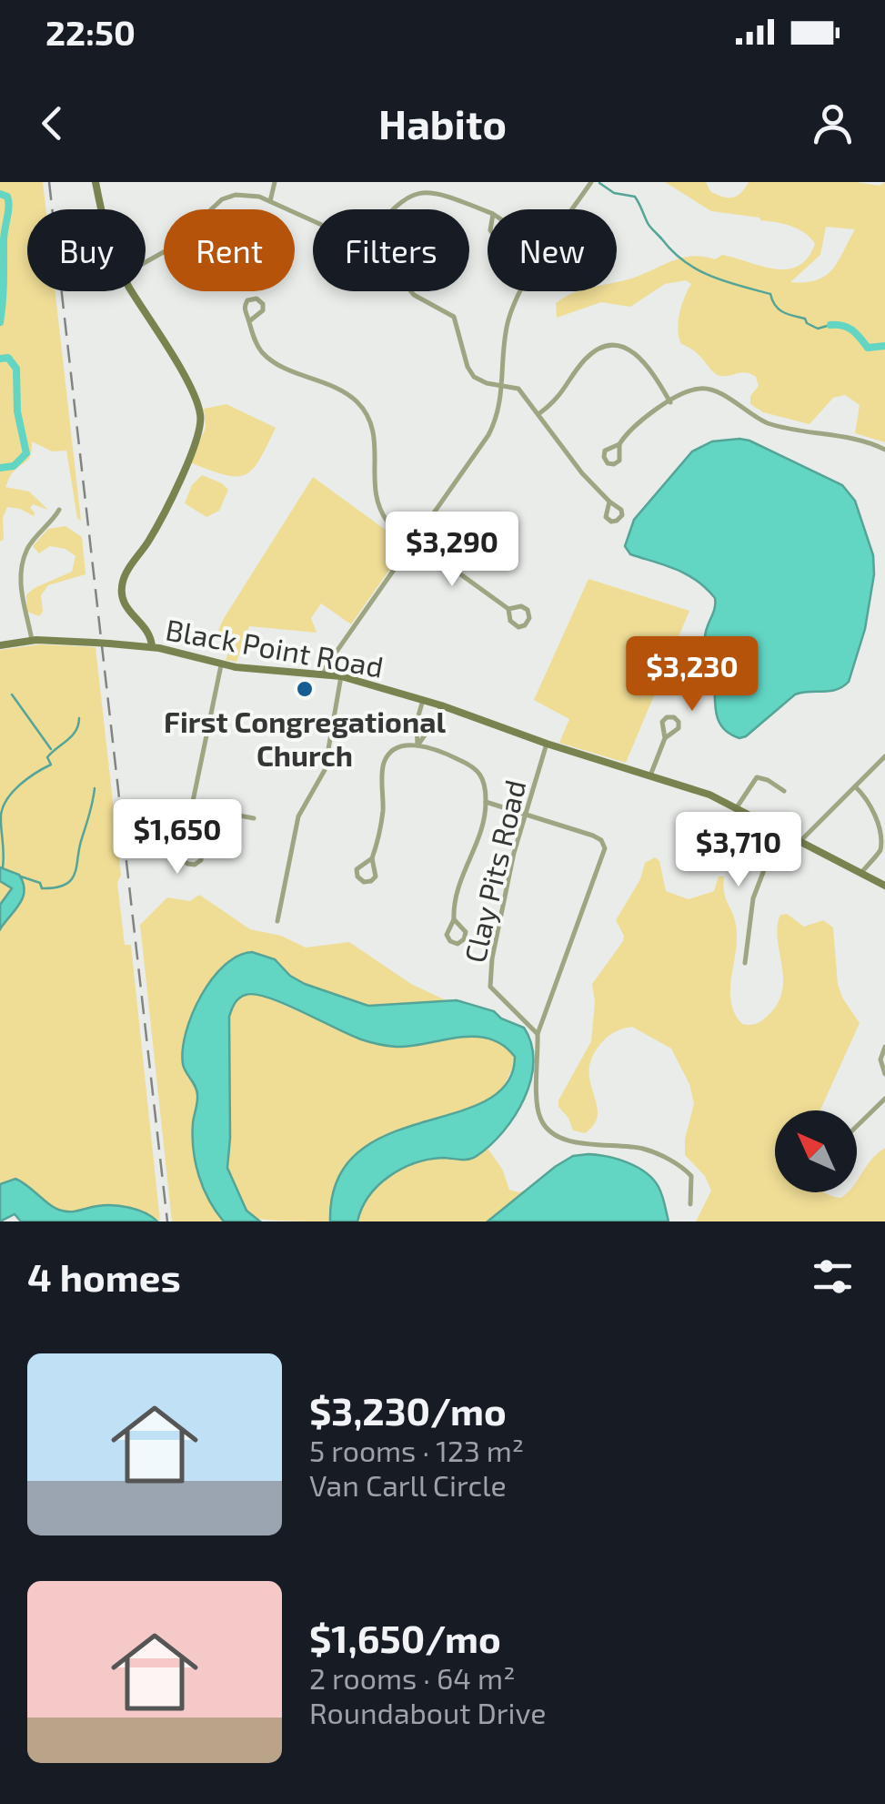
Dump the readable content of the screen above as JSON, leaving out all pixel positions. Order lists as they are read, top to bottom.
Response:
{
  "streets": {
    "main road": ["Black Point Road"],
    "street": ["Clay Pits Road"]
  },
  "crossings": [
    ["Black Point Road", "Clay Pits Road"]
  ],
  "places": ["First Congregational Church"],
  "north": "top left",
  "page": {
    "status": "22:50",
    "header": "Habito",
    "chip": [
      "Buy",
      "Rent",
      "Filters",
      "New"
    ],
    "price": [
      "$3,290",
      "$3,230",
      "$1,650",
      "$3,710"
    ],
    "heading": "4 homes",
    "list": [
      {
        "name": "$3,230/mo",
        "note": "5 rooms · 123 m² · Van Carll Circle"
      },
      {
        "name": "$1,650/mo",
        "note": "2 rooms · 64 m² · Roundabout Drive"
      }
    ]
  }
}
